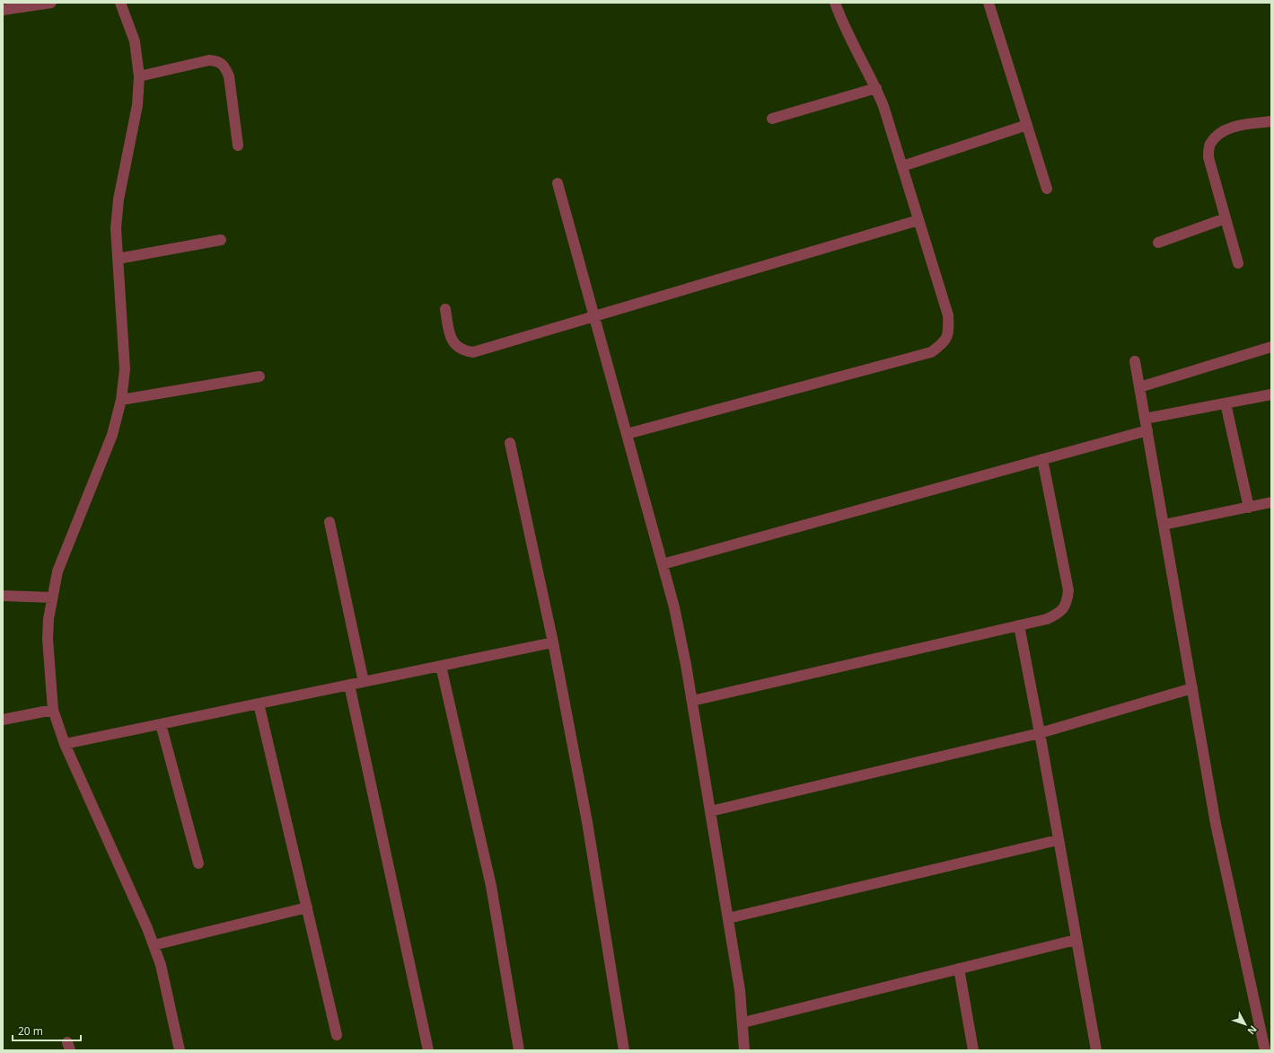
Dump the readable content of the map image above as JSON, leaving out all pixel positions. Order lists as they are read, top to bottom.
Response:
{
  "scale_bar": "20 m",
  "north": "bottom right"
}
